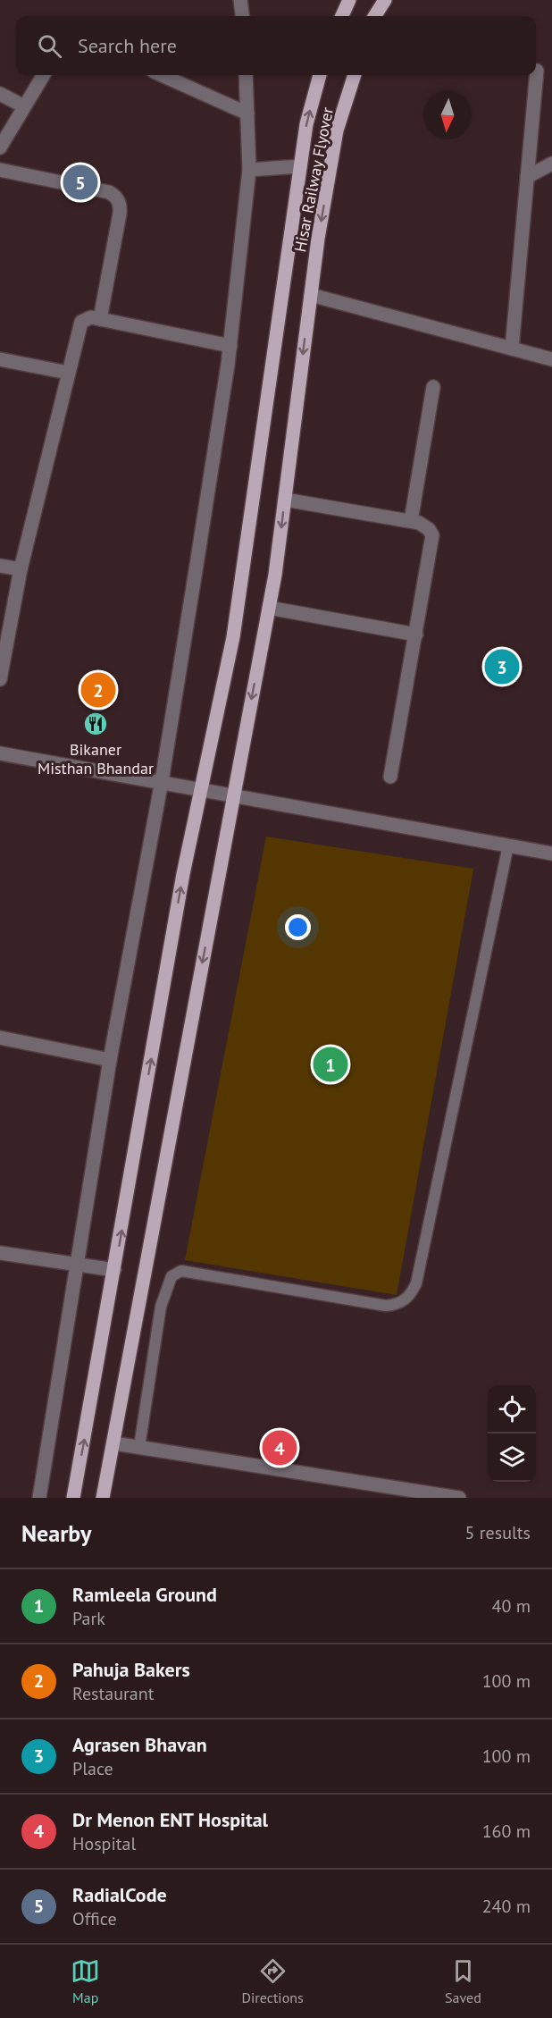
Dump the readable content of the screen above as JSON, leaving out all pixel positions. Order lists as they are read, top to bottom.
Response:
{
  "streets": {
    "main road": ["Hisar Railway Flyover"]
  },
  "places": {
    "restaurant": ["Bikaner Misthan Bhandar"]
  },
  "north": "bottom",
  "page": {
    "search": "Search here",
    "pins": [
      "5",
      "3",
      "2",
      "1",
      "4"
    ],
    "heading": ["Nearby", "5 results"],
    "list": [
      {
        "mark": "1",
        "name": "Ramleela Ground",
        "note": "Park",
        "value": "40 m"
      },
      {
        "mark": "2",
        "name": "Pahuja Bakers",
        "note": "Restaurant",
        "value": "100 m"
      },
      {
        "mark": "3",
        "name": "Agrasen Bhavan",
        "note": "Place",
        "value": "100 m"
      },
      {
        "mark": "4",
        "name": "Dr Menon ENT Hospital",
        "note": "Hospital",
        "value": "160 m"
      },
      {
        "mark": "5",
        "name": "RadialCode",
        "note": "Office",
        "value": "240 m"
      }
    ],
    "nav": ["Map", "Directions", "Saved"]
  }
}
